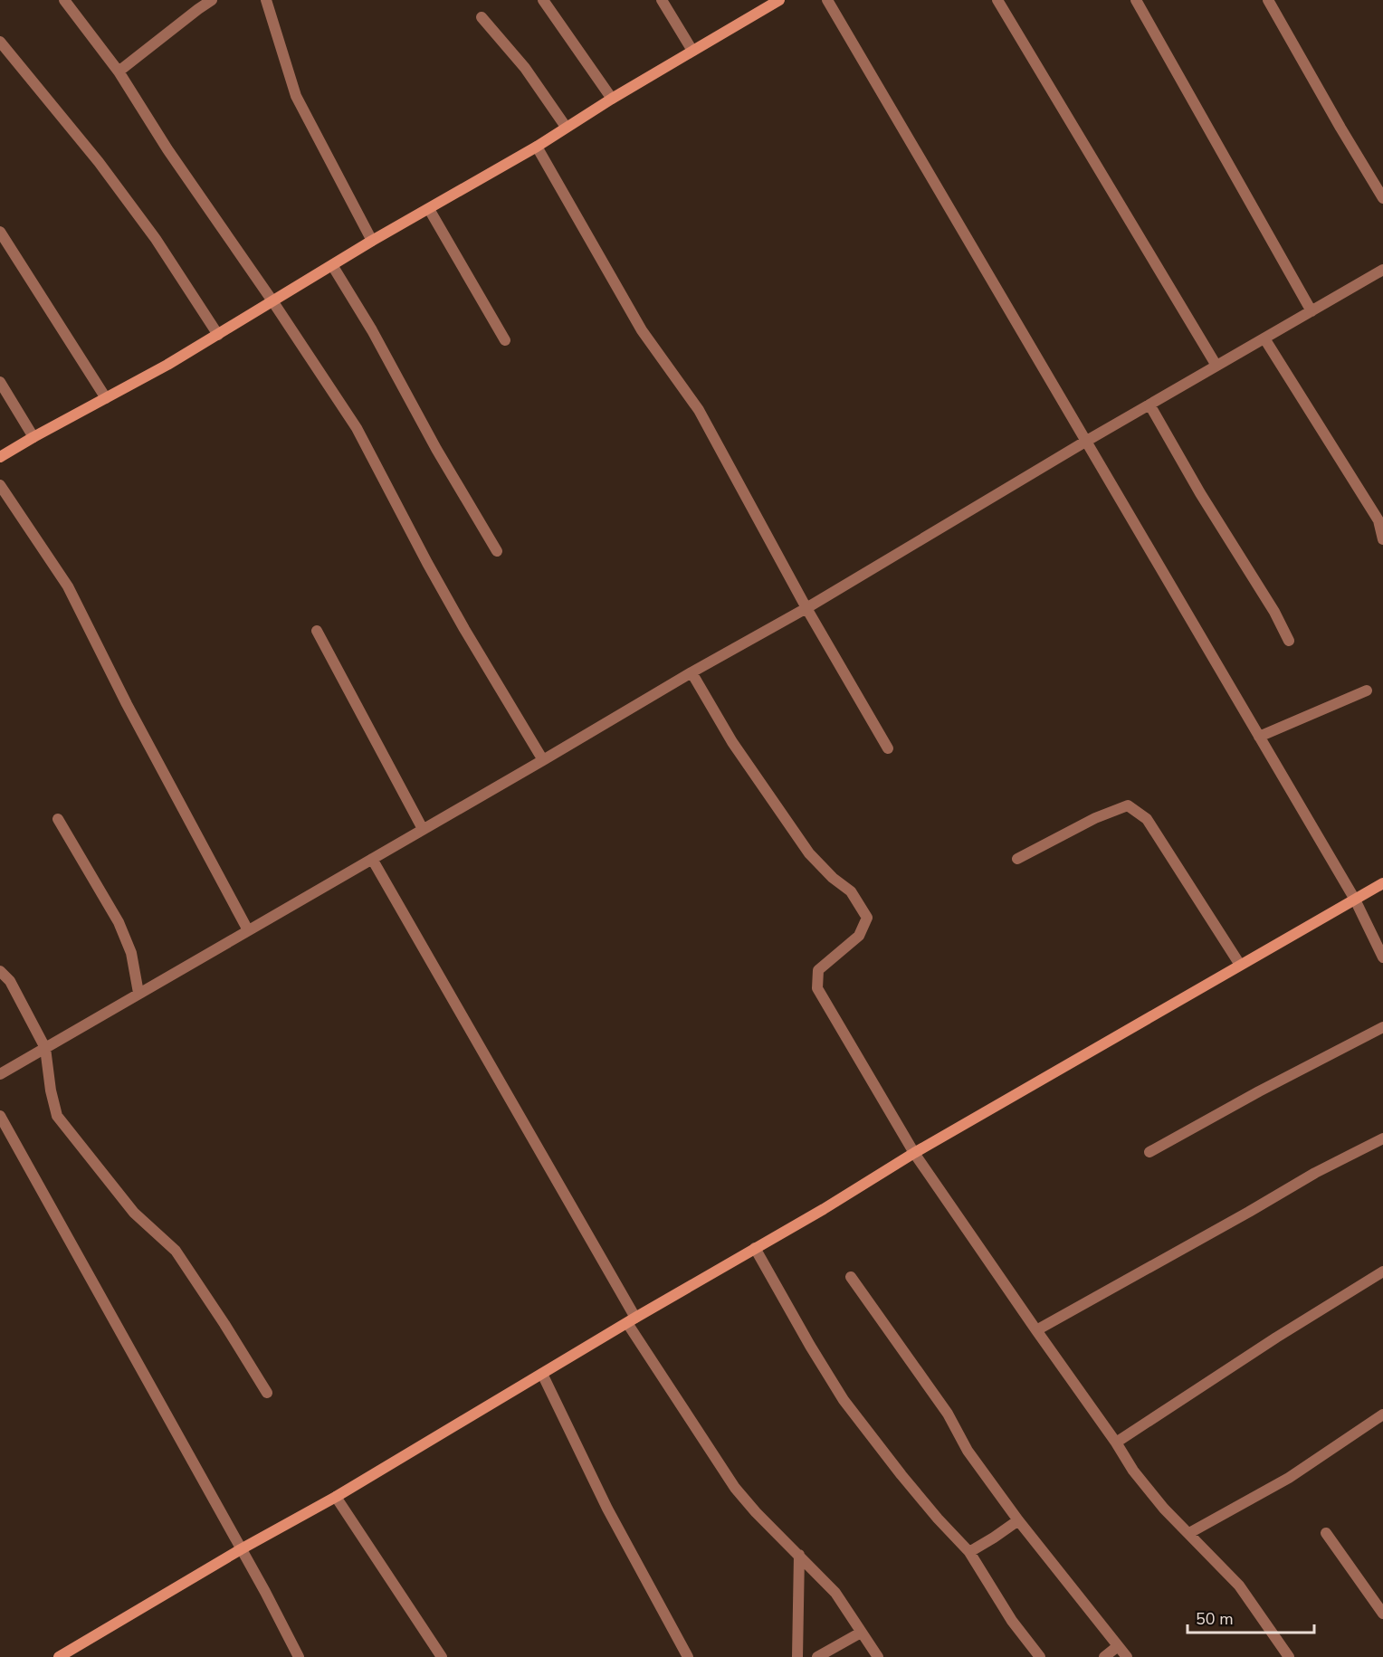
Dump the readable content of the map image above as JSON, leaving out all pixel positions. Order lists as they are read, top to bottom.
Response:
{
  "scale_bar": "50 m"
}
